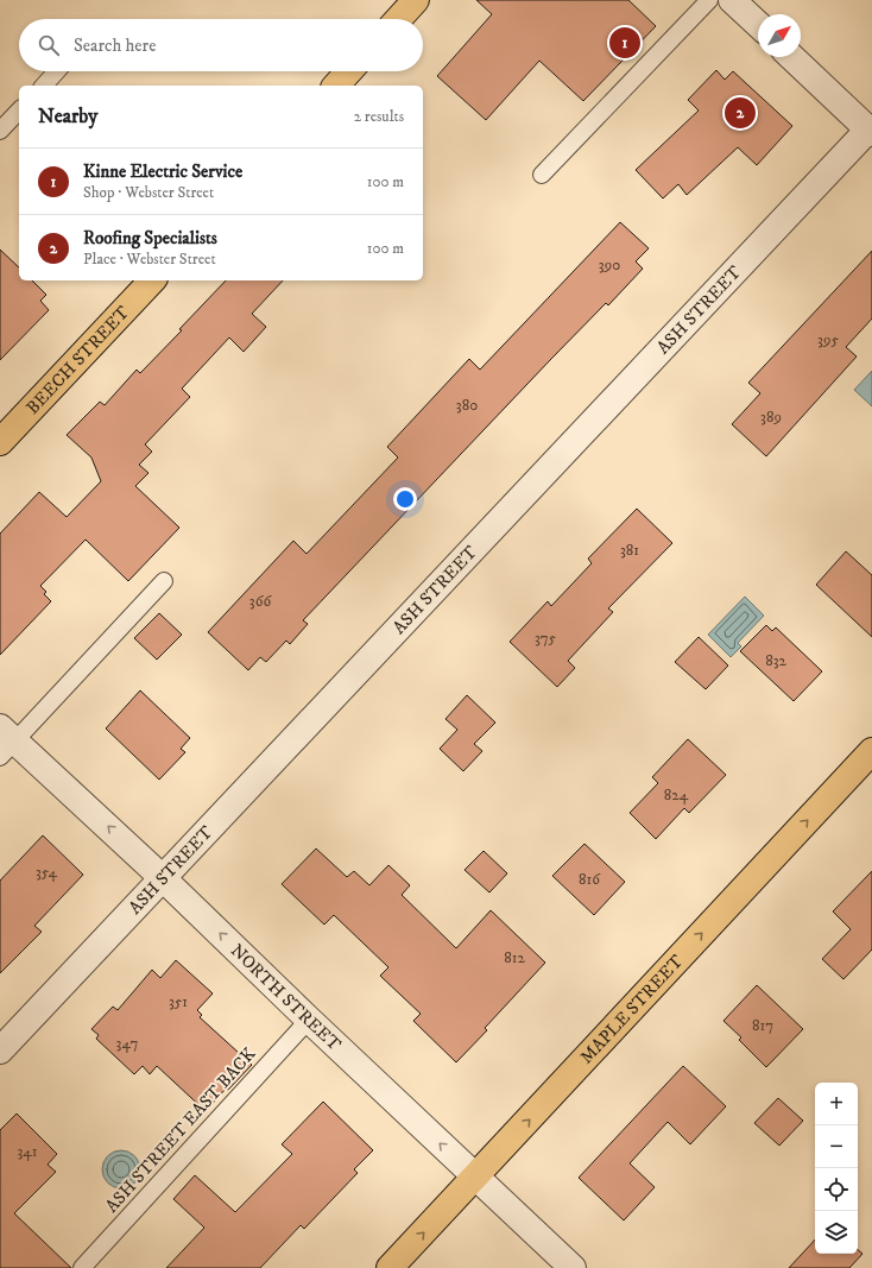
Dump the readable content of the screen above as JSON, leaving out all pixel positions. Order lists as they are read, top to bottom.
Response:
{
  "streets": {
    "main road": ["BEECH STREET", "MAPLE STREET"],
    "street": ["ASH STREET", "NORTH STREET"],
    "lane": ["ASH STREET EAST BACK"]
  },
  "crossings": [
    ["ASH STREET", "NORTH STREET"],
    ["NORTH STREET", "MAPLE STREET"],
    ["NORTH STREET", "ASH STREET EAST BACK"]
  ],
  "one_way": ["NORTH STREET", "MAPLE STREET"],
  "house_numbers": [
    "390",
    "395",
    "380",
    "389",
    "381",
    "366",
    "375",
    "832",
    "824",
    "354",
    "816",
    "812",
    "351",
    "817",
    "347",
    "341"
  ],
  "north": "top right",
  "page": {
    "search": "Search here",
    "pins": ["1", "2"],
    "heading": ["Nearby", "2 results"],
    "list": [
      {
        "mark": "1",
        "name": "Kinne Electric Service",
        "note": "Shop · Webster Street",
        "value": "100 m"
      },
      {
        "mark": "2",
        "name": "Roofing Specialists",
        "note": "Place · Webster Street",
        "value": "100 m"
      }
    ],
    "map_buttons": ["+", "−"]
  }
}
